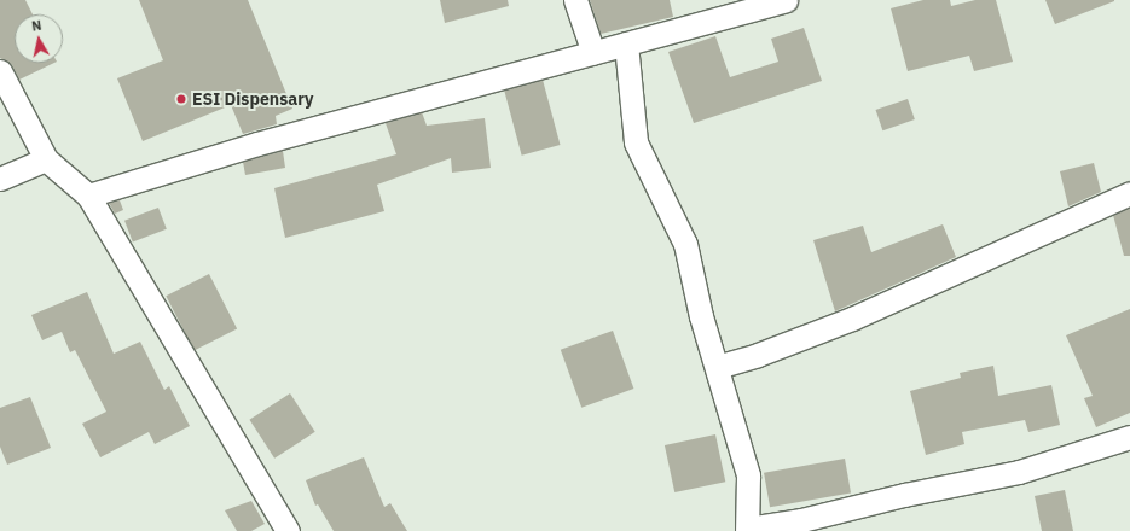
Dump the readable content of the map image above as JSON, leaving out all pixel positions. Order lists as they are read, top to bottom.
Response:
{
  "places": ["ESI Dispensary"],
  "north": "top"
}
